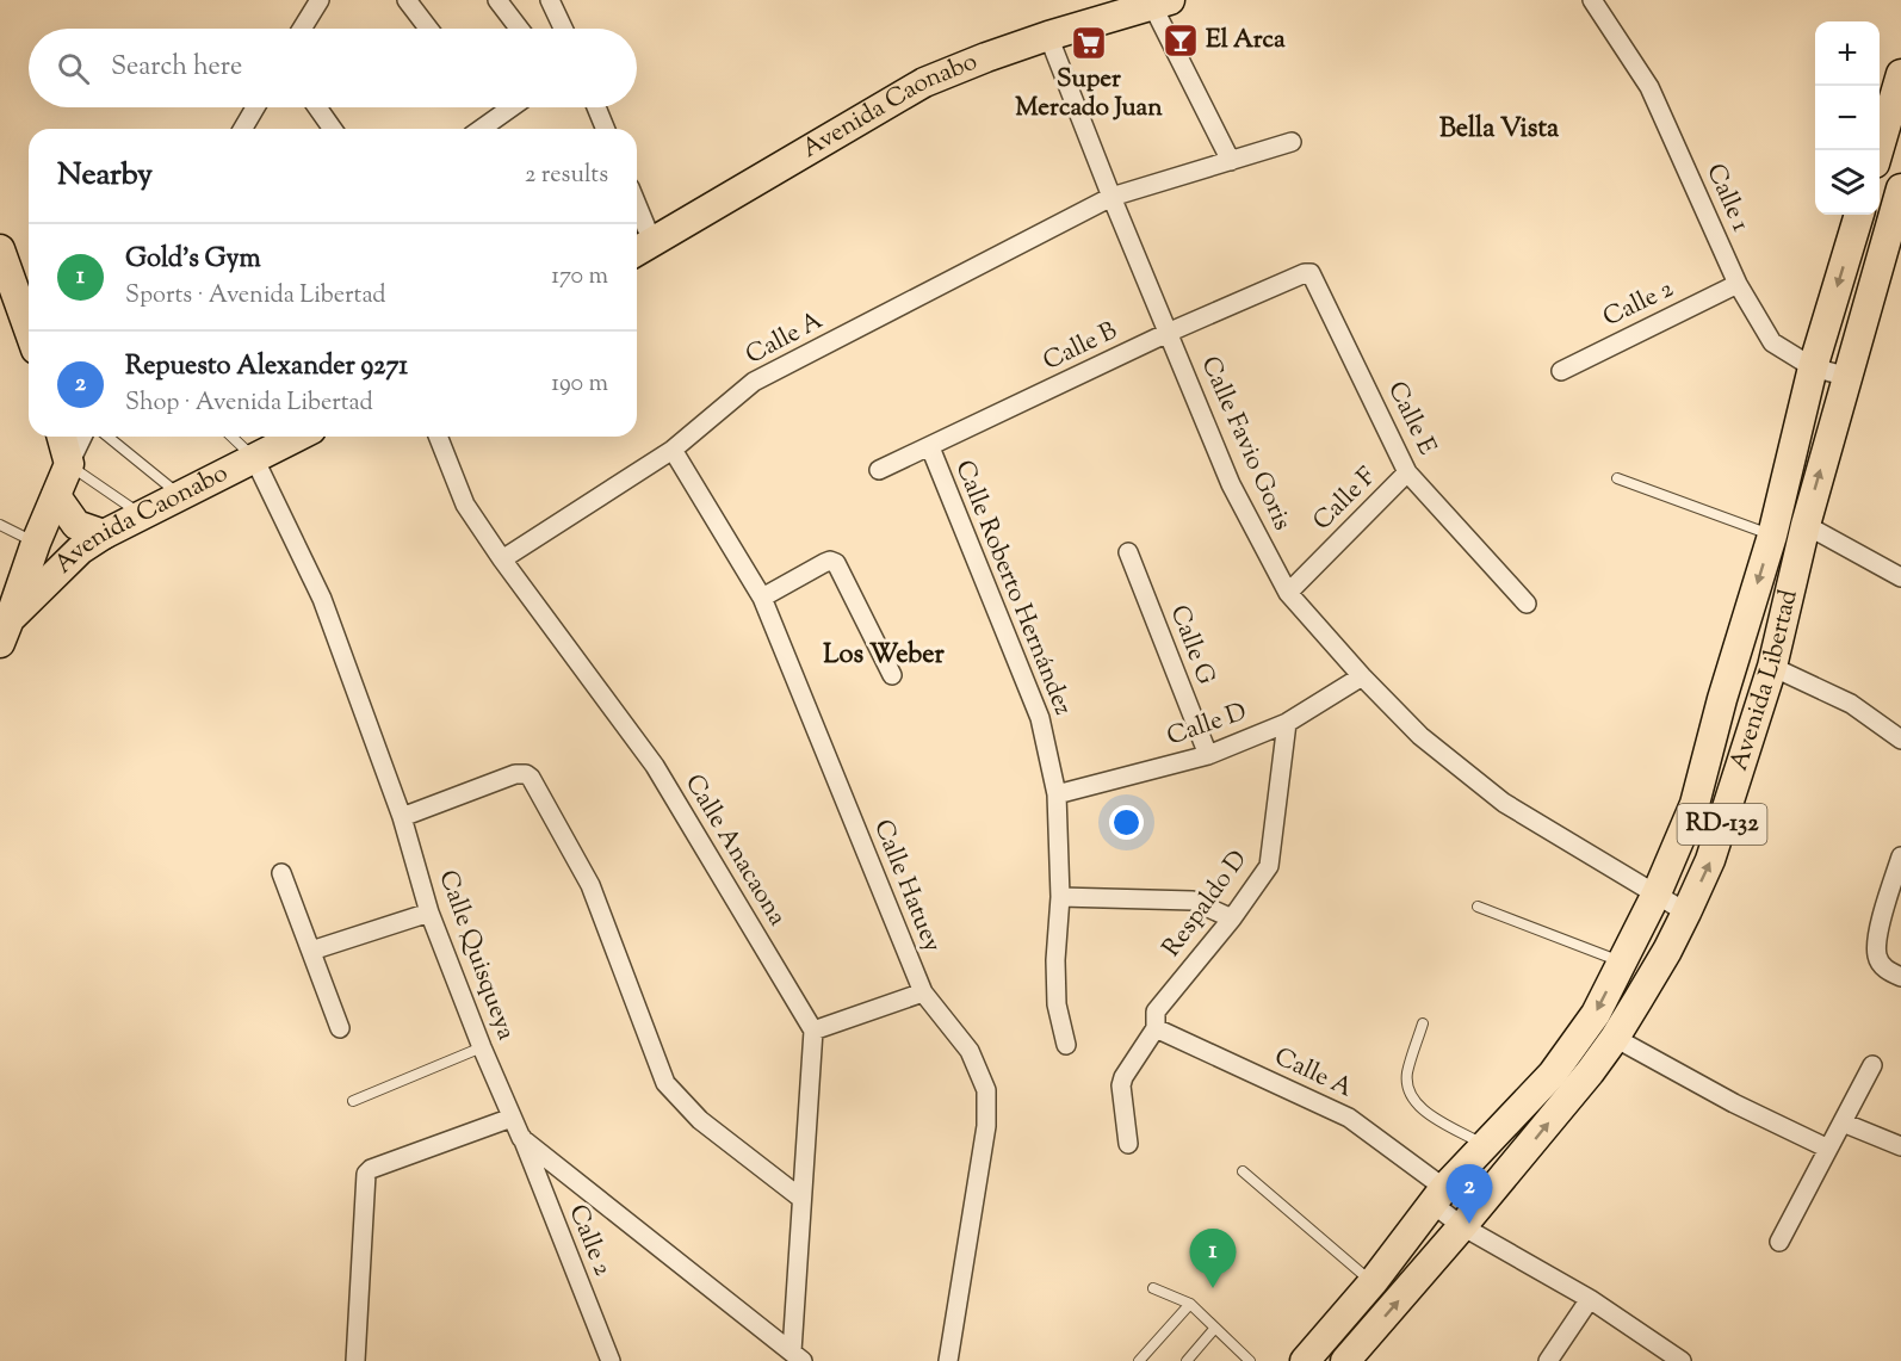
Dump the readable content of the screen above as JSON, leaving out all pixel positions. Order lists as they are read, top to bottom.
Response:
{
  "streets": {
    "main road": ["Avenida Caonabo", "Avenida Libertad", "RD-132"],
    "street": [
      "Calle 1",
      "Calle 2",
      "Calle A",
      "Calle B",
      "Calle E",
      "Calle Favio Goris",
      "Calle F",
      "Calle Roberto Hernández",
      "Calle G",
      "Calle D",
      "Calle Anacaona",
      "Calle Hatuey",
      "Respaldo D",
      "Calle Quisqueya"
    ]
  },
  "crossings": [
    ["Avenida Caonabo", "Calle Favio Goris"],
    ["Avenida Caonabo", "Calle Quisqueya"],
    ["Calle 1", "Calle 2"],
    ["Calle 1", "Avenida Libertad"],
    ["Calle 2", "Calle Quisqueya"],
    ["Calle A", "Calle Favio Goris"],
    ["Calle A", "Avenida Libertad"],
    ["Calle A", "Calle Anacaona"],
    ["Calle A", "Calle Hatuey"],
    ["Calle A", "Respaldo D"],
    ["Calle B", "Calle E"],
    ["Calle B", "Calle Favio Goris"],
    ["Calle B", "Calle Roberto Hernández"],
    ["Calle E", "Calle F"],
    ["Calle Favio Goris", "Calle F"],
    ["Calle Favio Goris", "Avenida Libertad"],
    ["Calle Favio Goris", "Calle D"],
    ["Calle Roberto Hernández", "Calle D"],
    ["Calle G", "Calle D"],
    ["Calle D", "Respaldo D"]
  ],
  "districts": ["Bella Vista", "Los Weber"],
  "places": {
    "bar": ["El Arca"],
    "supermarket": ["Super Mercado Juan"]
  },
  "page": {
    "map_buttons": ["+", "−"],
    "search": "Search here",
    "heading": ["Nearby", "2 results"],
    "list": [
      {
        "mark": "1",
        "name": "Gold's Gym",
        "note": "Sports · Avenida Libertad",
        "value": "170 m"
      },
      {
        "mark": "2",
        "name": "Repuesto Alexander 9271",
        "note": "Shop · Avenida Libertad",
        "value": "190 m"
      }
    ],
    "pins": ["2", "1"]
  }
}
